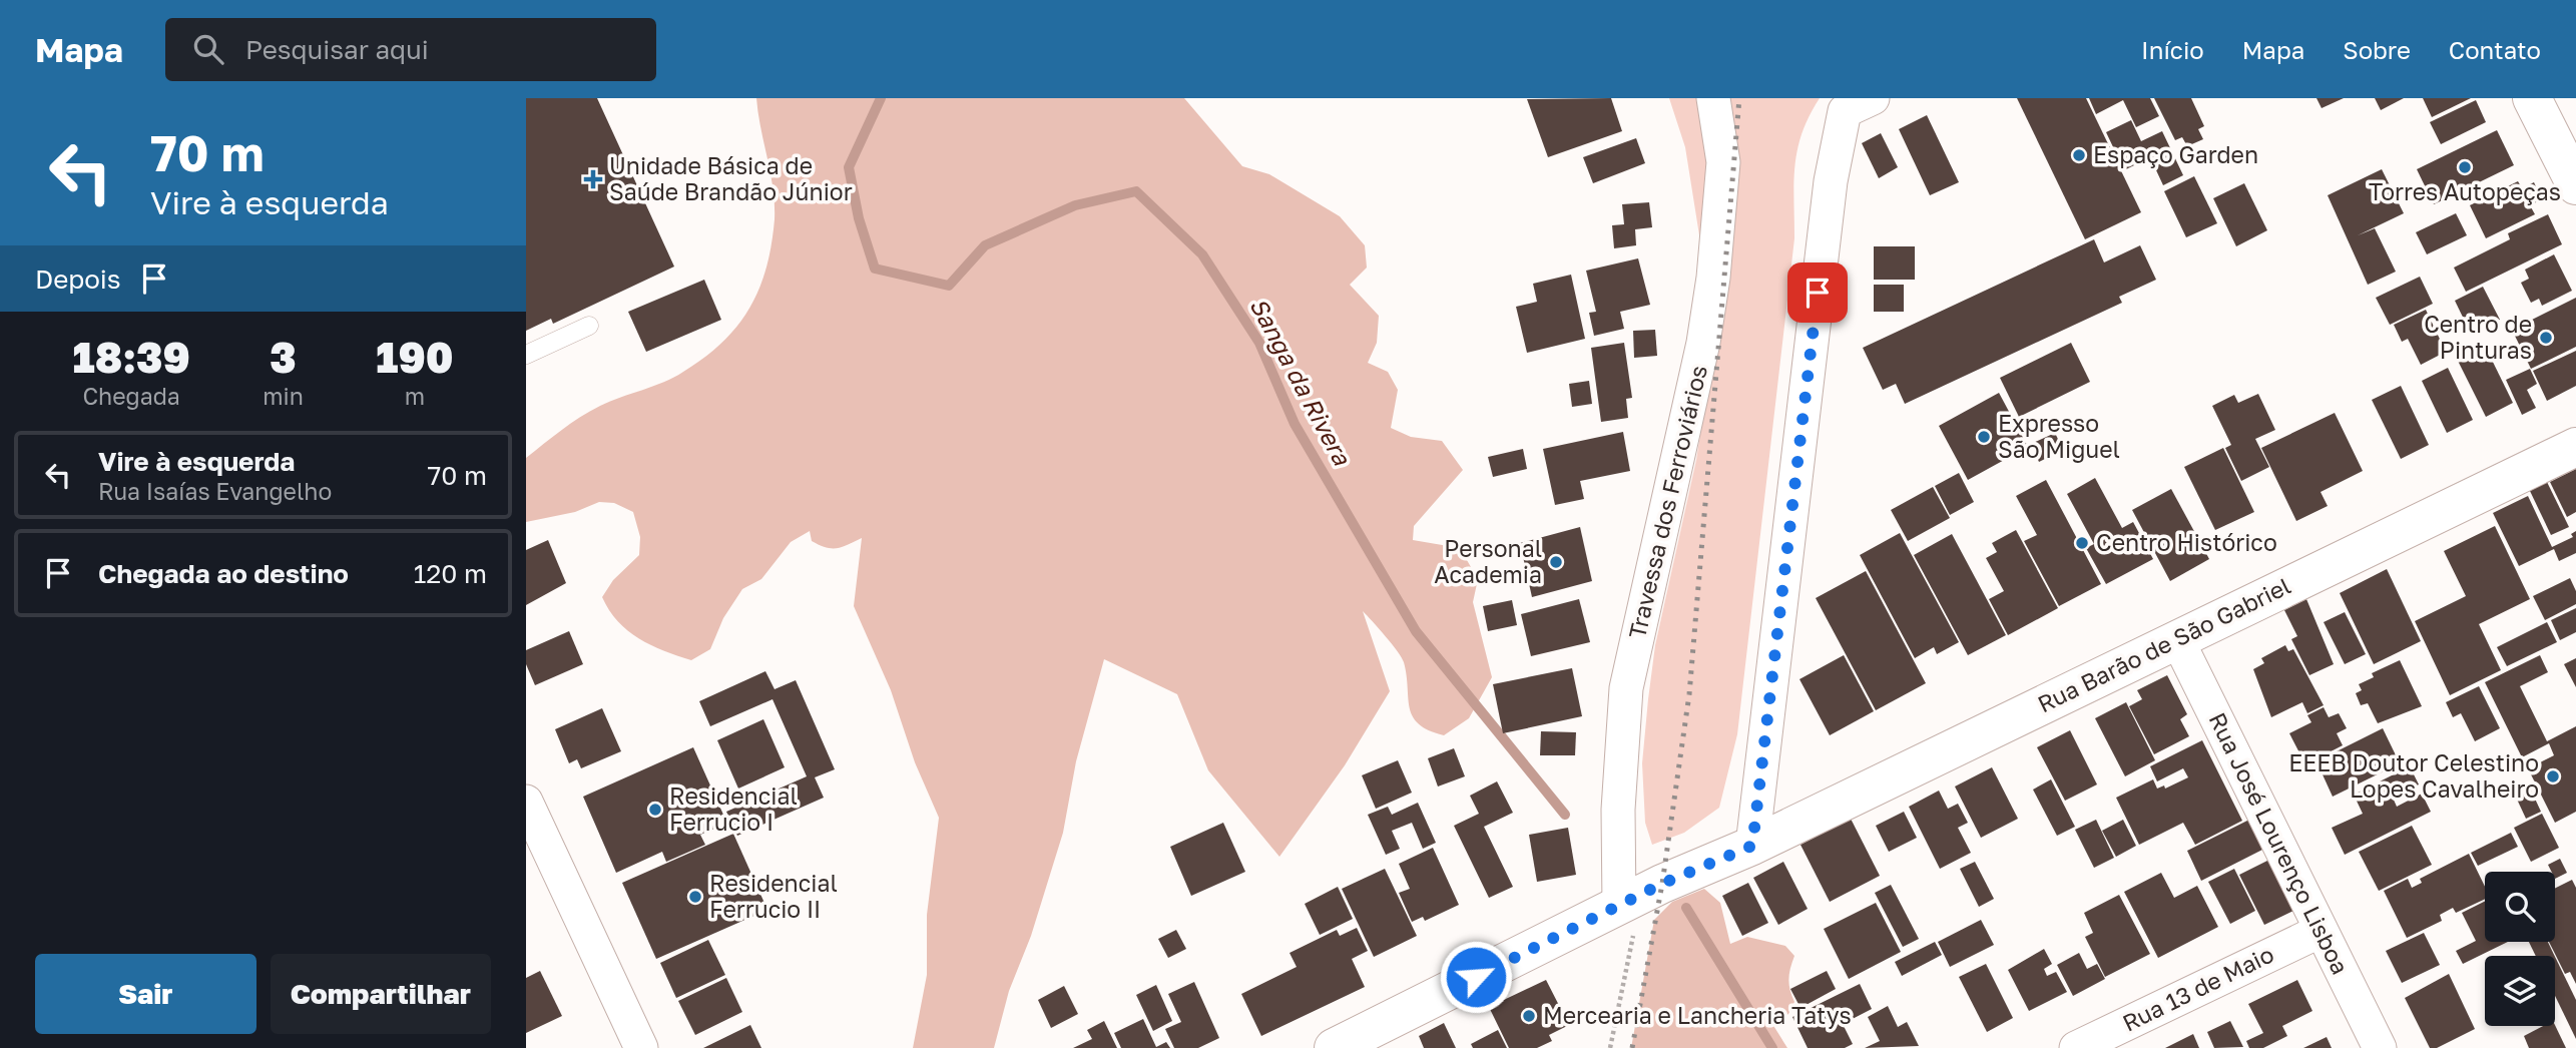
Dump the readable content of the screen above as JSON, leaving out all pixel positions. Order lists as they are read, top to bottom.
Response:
{
  "streets": {
    "main road": ["Rua Barão de São Gabriel"],
    "street": ["Travessa dos Ferroviários", "Rua José Lourenço Lisboa", "Rua 13 de Maio"]
  },
  "crossings": [
    ["Travessa dos Ferroviários", "Rua Barão de São Gabriel"],
    ["Rua Barão de São Gabriel", "Rua José Lourenço Lisboa"],
    ["Rua José Lourenço Lisboa", "Rua 13 de Maio"]
  ],
  "water": ["Sanga da Rivera"],
  "places": {
    "other": [
      "Espaço Garden",
      "Torres Autopeças",
      "Centro de Pinturas",
      "Expresso São Miguel",
      "Centro Histórico",
      "Personal Academia",
      "EEEB Doutor Celestino Lopes Cavalheiro",
      "Residencial Ferrucio I",
      "Residencial Ferrucio II",
      "Mercearia e Lancheria Tatys"
    ],
    "health": ["Unidade Básica de Saúde Brandão Júnior"]
  },
  "page": {
    "header": "Mapa",
    "search": "Pesquisar aqui",
    "nav": [
      "Início",
      "Mapa",
      "Sobre",
      "Contato"
    ],
    "turn": ["70 m", "Vire à esquerda"],
    "then": "Depois",
    "eta": [
      "18:39",
      "Chegada",
      "3",
      "min",
      "190",
      "m"
    ],
    "list": [
      {
        "name": "Vire à esquerda",
        "note": "Rua Isaías Evangelho",
        "value": "70 m"
      },
      {
        "name": "Chegada ao destino",
        "value": "120 m"
      }
    ],
    "buttons": ["Sair", "Compartilhar"]
  }
}
